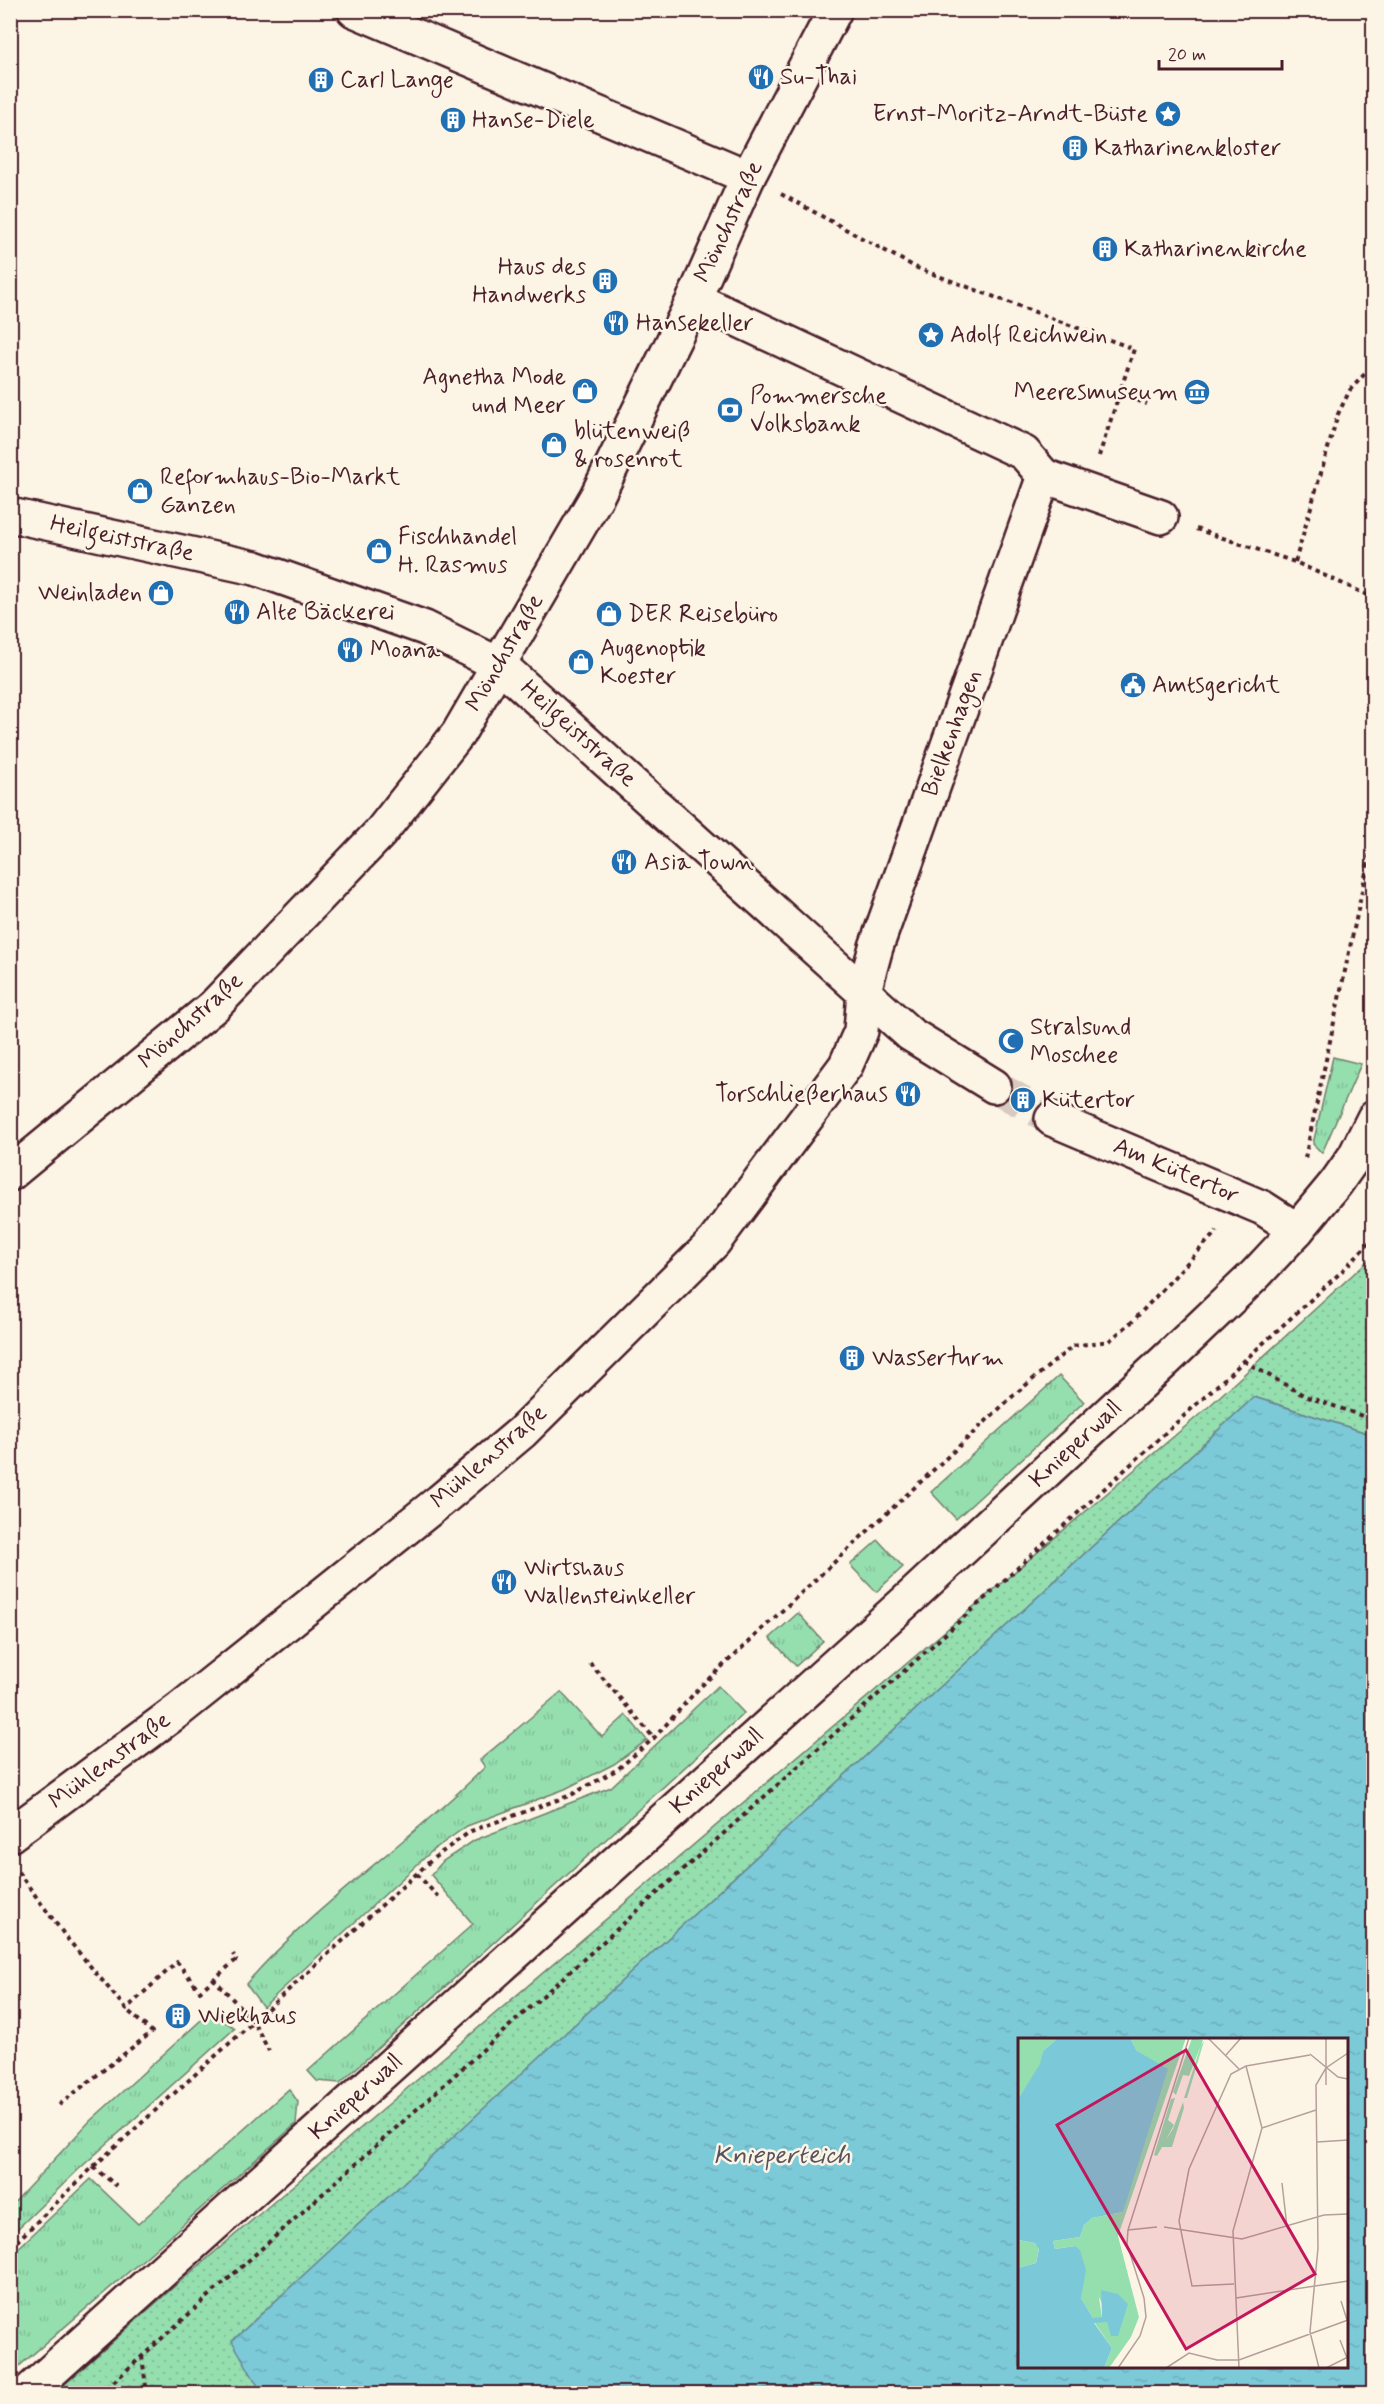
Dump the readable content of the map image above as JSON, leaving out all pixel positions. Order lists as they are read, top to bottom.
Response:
{
  "streets": {
    "street": [
      "Mönchstraße",
      "Heilgeiststraße",
      "Bielkenhagen",
      "Am Kütertor",
      "Knieperwall",
      "Mühlenstraße"
    ]
  },
  "crossings": [
    ["Mönchstraße", "Heilgeiststraße"],
    ["Heilgeiststraße", "Bielkenhagen"],
    ["Heilgeiststraße", "Mühlenstraße"],
    ["Bielkenhagen", "Mühlenstraße"],
    ["Am Kütertor", "Knieperwall"]
  ],
  "water": ["Knieperteich"],
  "places": {
    "restaurant": [
      "Su-Thai",
      "Hansekeller",
      "Alte Bäckerei",
      "Moana",
      "Asia Town",
      "Torschließerhaus",
      "Wirtshaus Wallensteinkeller"
    ],
    "building": [
      "Carl Lange",
      "Hanse-Diele",
      "Katharinenkloster",
      "Katharinenkirche",
      "Haus des Handwerks",
      "Kütertor",
      "Wasserturm",
      "Wiekhaus"
    ],
    "place": ["Ernst-Moritz-Arndt-Büste", "Adolf Reichwein"],
    "shop": [
      "Agnetha Mode und Meer",
      "blütenweiß & rosenrot",
      "Reformhaus-Bio-Markt Ganzen",
      "Fischhandel H. Rasmus",
      "Weinladen",
      "DER Reisebüro",
      "Augenoptik Koester"
    ],
    "museum": ["Meeresmuseum"],
    "bank": ["Pommersche Volksbank"],
    "public building": ["Amtsgericht"],
    "mosque": ["Stralsund Moschee"]
  },
  "scale_bar": "20 m"
}
